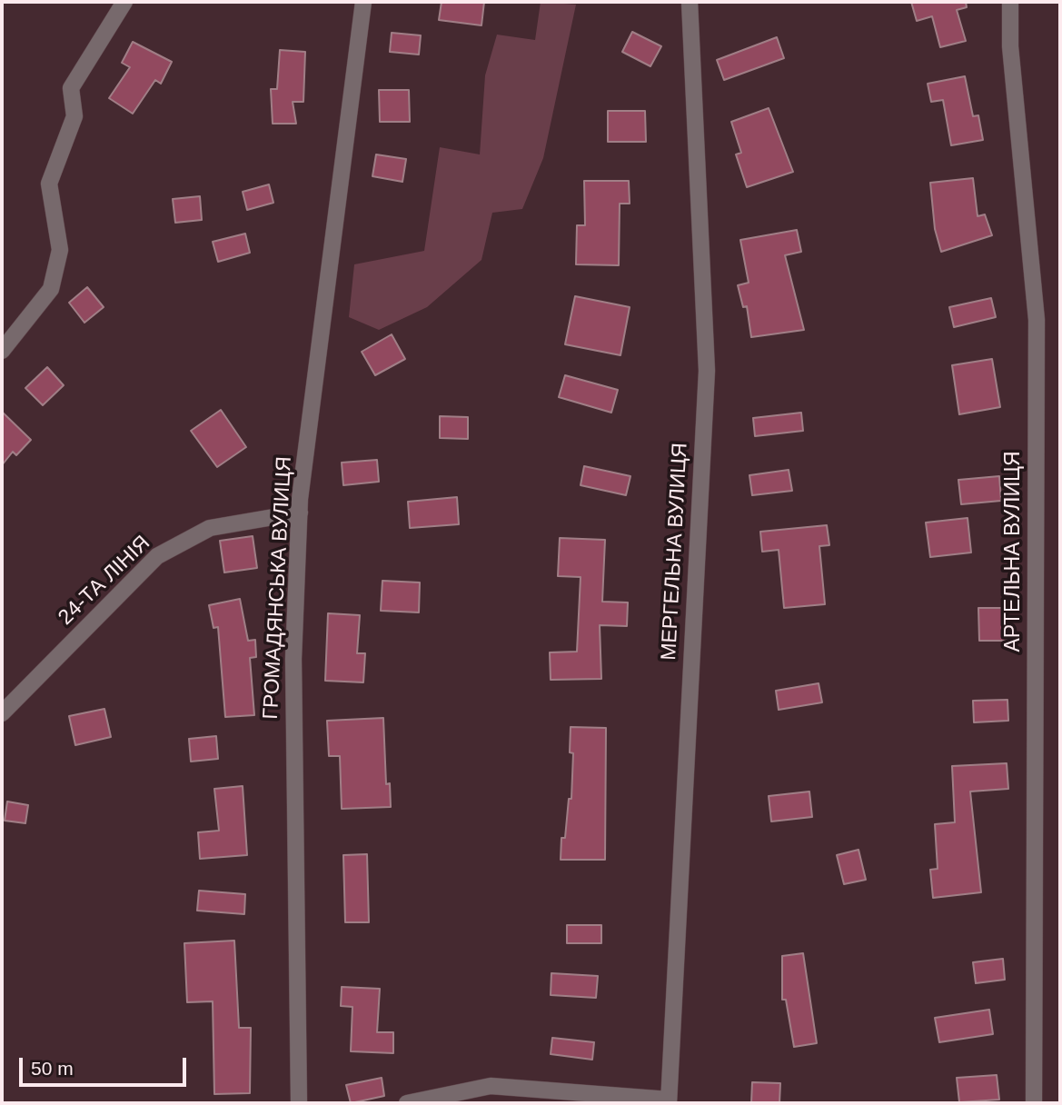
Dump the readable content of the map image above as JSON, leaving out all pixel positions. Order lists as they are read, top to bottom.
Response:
{
  "streets": {
    "street": [
      "МЕРГЕЛЬНА ВУЛИЦЯ",
      "АРТЕЛЬНА ВУЛИЦЯ",
      "24-ТА ЛІНІЯ",
      "ГРОМАДЯНСЬКА ВУЛИЦЯ"
    ]
  },
  "crossings": [
    ["24-ТА ЛІНІЯ", "ГРОМАДЯНСЬКА ВУЛИЦЯ"]
  ],
  "scale_bar": "50 m"
}
